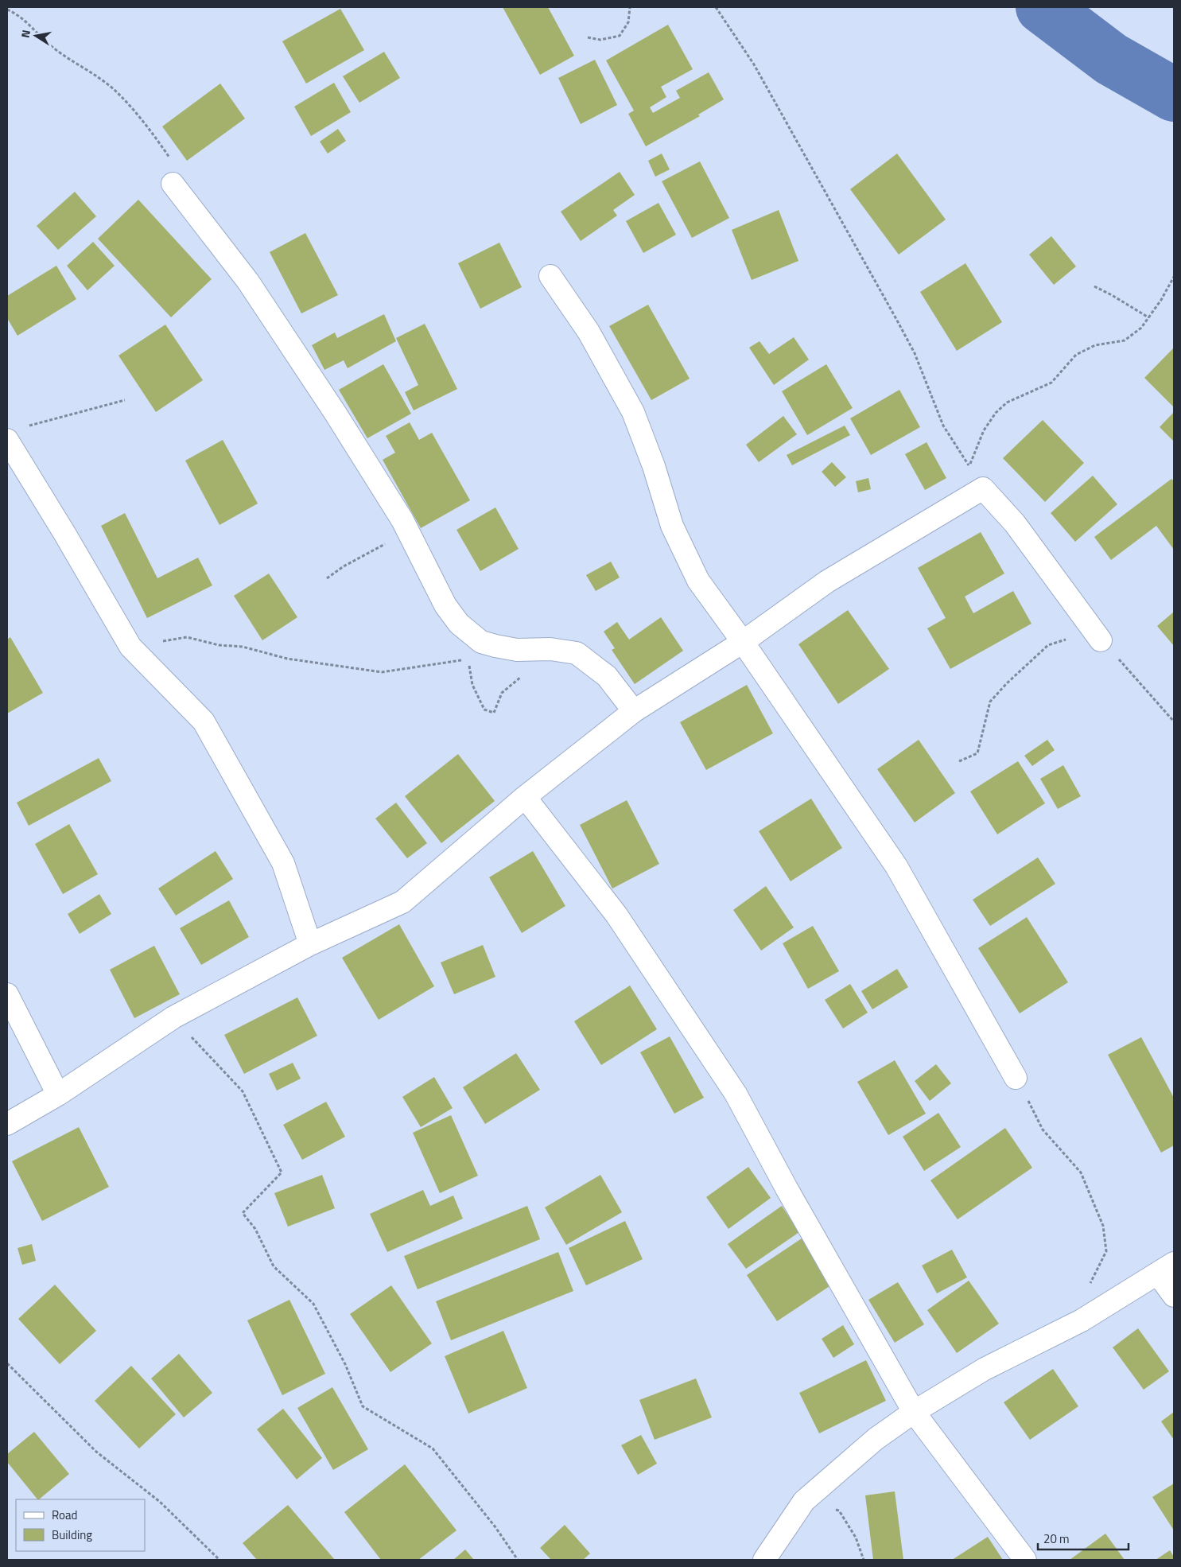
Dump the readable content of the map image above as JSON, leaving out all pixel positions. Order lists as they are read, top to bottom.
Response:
{
  "legend": ["Road", "Building"],
  "scale_bar": "20 m",
  "north": "left"
}
